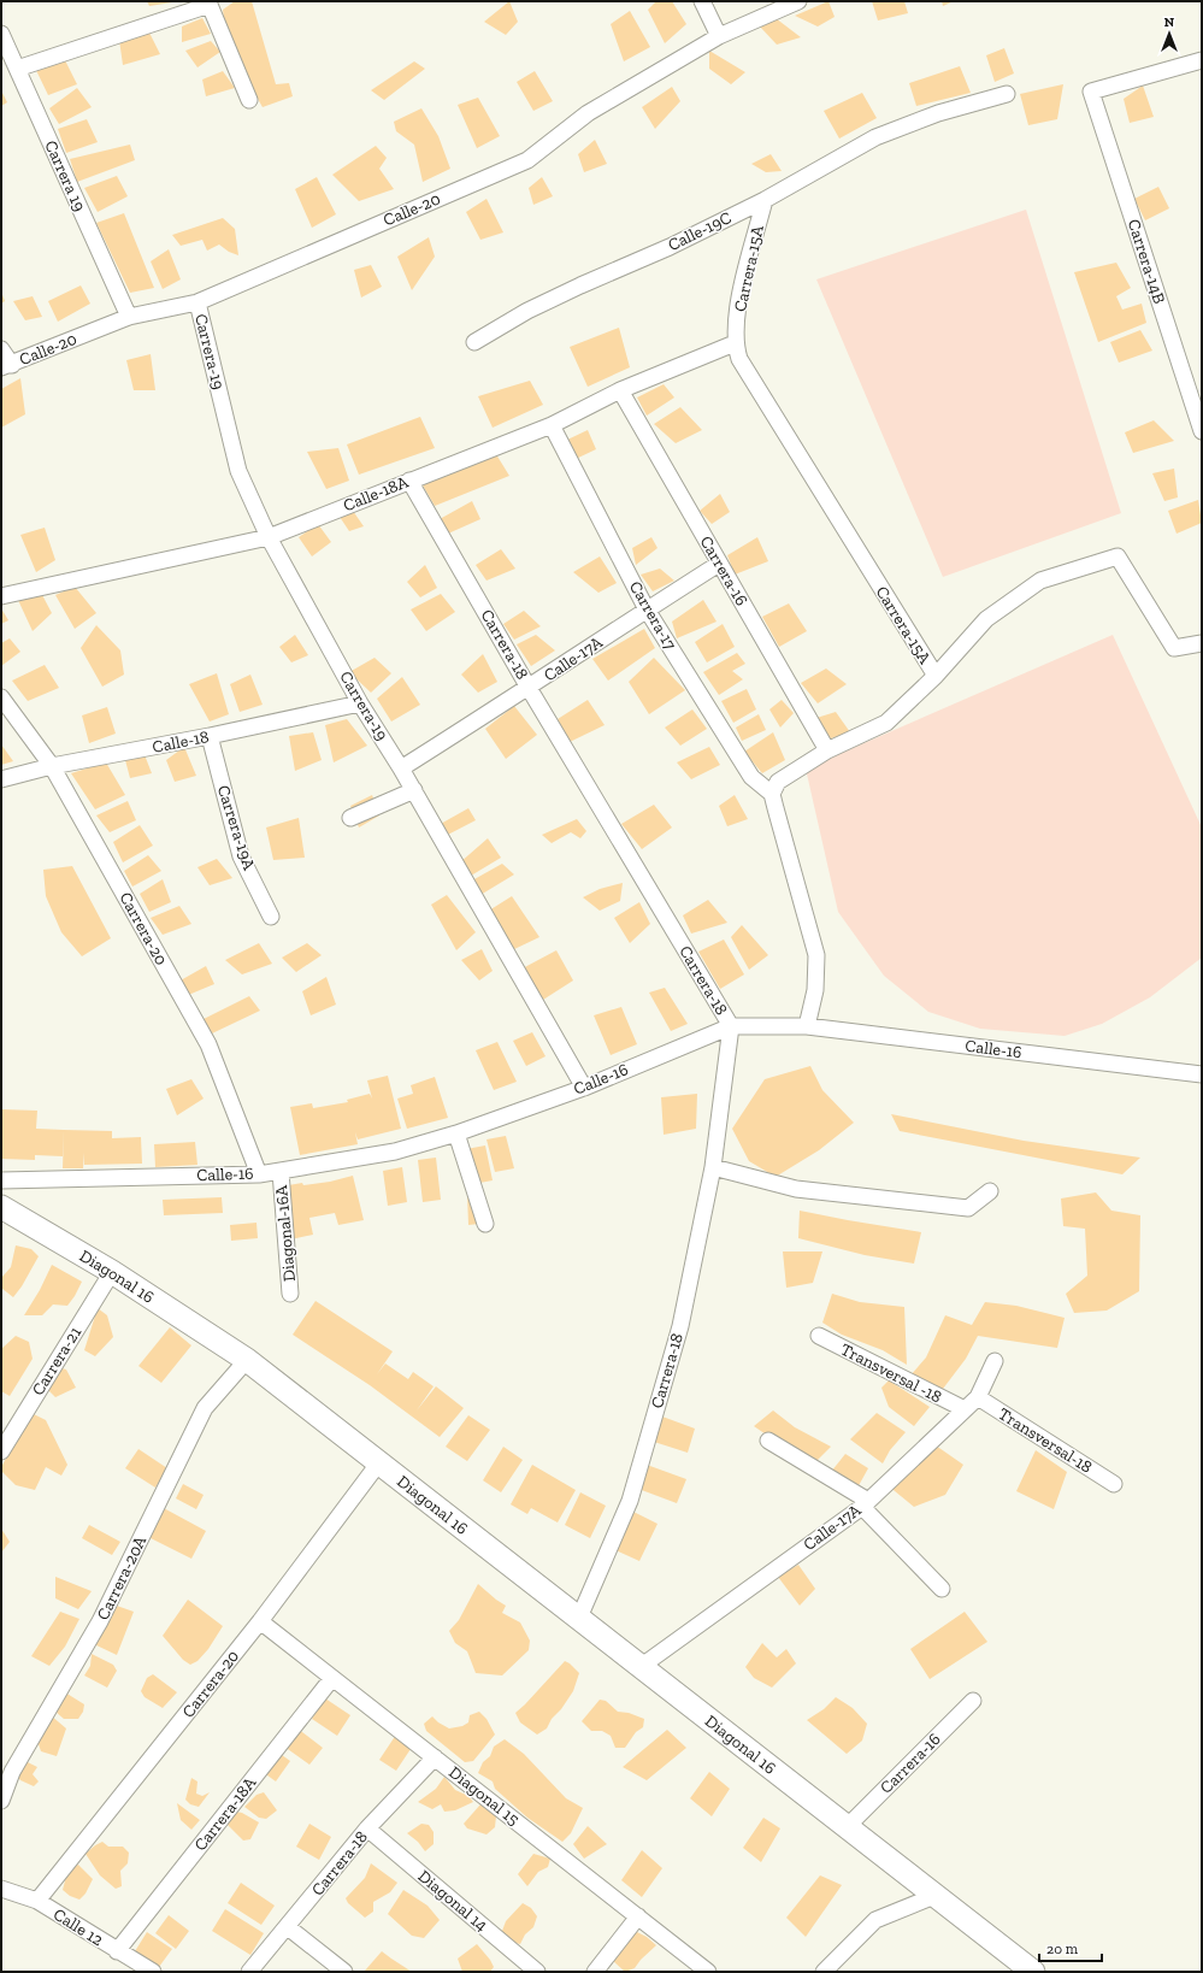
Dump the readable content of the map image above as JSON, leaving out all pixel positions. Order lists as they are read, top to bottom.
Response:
{
  "streets": {
    "street": [
      "Carrera 19",
      "Calle-20",
      "Calle-19C",
      "Carrera-14B",
      "Carrera-15A",
      "Carrera-19",
      "Calle-18A",
      "Carrera-16",
      "Carrera-17",
      "Carrera-18",
      "Calle-17A",
      "Calle-18",
      "Carrera-19A",
      "Carrera-20",
      "Calle-16",
      "Diagonal-16A",
      "Diagonal 16",
      "Carrera-21",
      "Transversal -18",
      "Transversal-18",
      "Carrera-20A",
      "Diagonal 15",
      "Carrera-18A",
      "Diagonal 14",
      "Calle 12"
    ]
  },
  "crossings": [
    ["Carrera 19", "Calle-20"],
    ["Calle-20", "Carrera-19"],
    ["Calle-19C", "Carrera-15A"],
    ["Carrera-15A", "Calle-18A"],
    ["Carrera-15A", "Carrera-16"],
    ["Carrera-15A", "Carrera-17"],
    ["Carrera-19", "Calle-18A"],
    ["Carrera-19", "Calle-17A"],
    ["Carrera-19", "Calle-18"],
    ["Carrera-19", "Calle-16"],
    ["Calle-18A", "Carrera-16"],
    ["Calle-18A", "Carrera-17"],
    ["Calle-18A", "Carrera-18"],
    ["Carrera-16", "Calle-17A"],
    ["Carrera-16", "Diagonal 16"],
    ["Carrera-17", "Calle-17A"],
    ["Carrera-18", "Calle-17A"],
    ["Carrera-18", "Calle-16"],
    ["Carrera-18", "Diagonal 16"],
    ["Carrera-18", "Diagonal 15"],
    ["Carrera-18", "Diagonal 14"],
    ["Calle-17A", "Diagonal 16"],
    ["Calle-17A", "Transversal -18"],
    ["Calle-17A", "Transversal-18"],
    ["Calle-18", "Carrera-19A"],
    ["Calle-18", "Carrera-20"],
    ["Carrera-20", "Calle-16"],
    ["Carrera-20", "Diagonal 16"],
    ["Carrera-20", "Diagonal 15"],
    ["Carrera-20", "Calle 12"],
    ["Calle-16", "Diagonal-16A"],
    ["Diagonal 16", "Carrera-21"],
    ["Diagonal 16", "Carrera-20A"],
    ["Diagonal 15", "Carrera-18A"],
    ["Carrera-18A", "Calle 12"]
  ],
  "scale_bar": "20 m",
  "north": "top"
}
